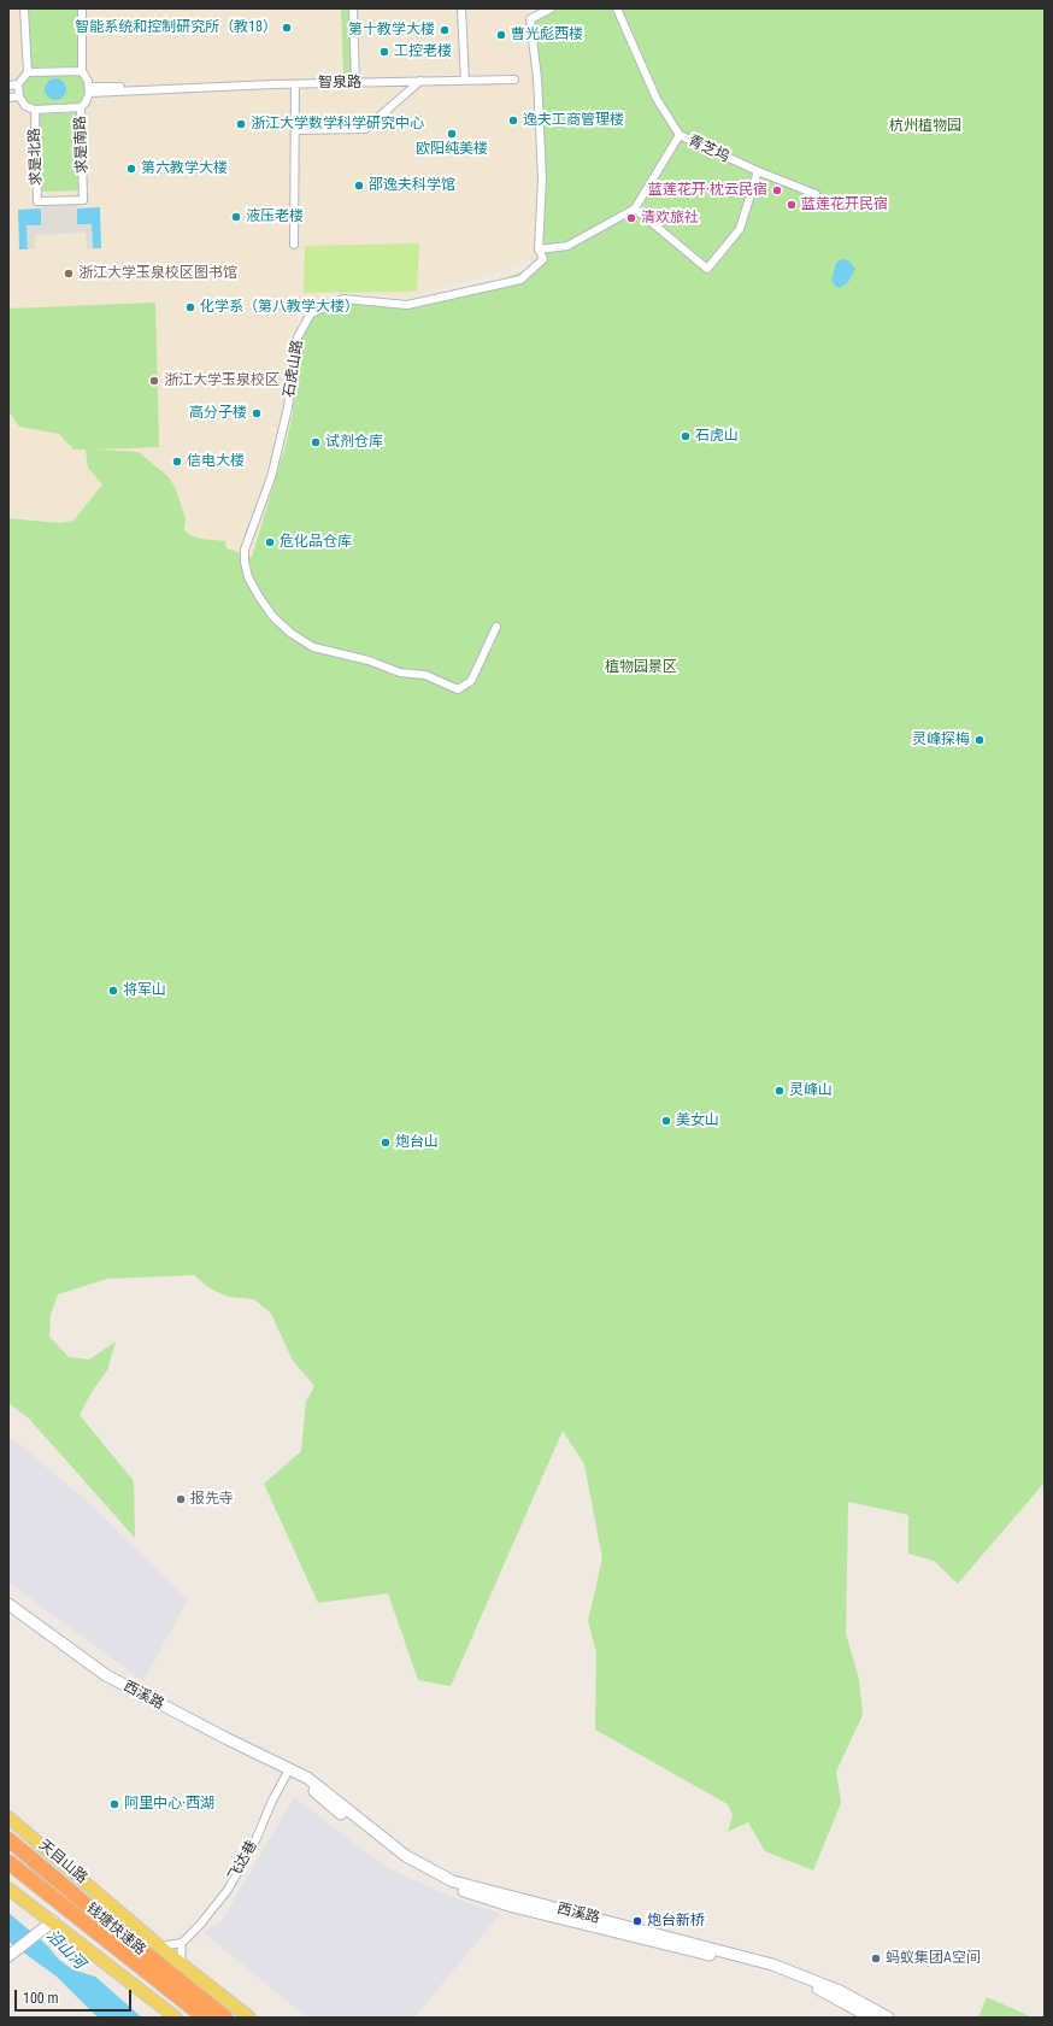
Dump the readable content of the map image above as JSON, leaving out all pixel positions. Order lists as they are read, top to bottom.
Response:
{
  "streets": {
    "highway": ["钱塘快速路"],
    "main road": ["西溪路", "天目山路"],
    "street": [
      "智泉路",
      "求是南路",
      "青芝坞",
      "求是北路",
      "石虎山路",
      "飞达巷"
    ]
  },
  "crossings": [
    ["智泉路", "求是南路"],
    ["求是南路", "求是北路"],
    ["西溪路", "飞达巷"]
  ],
  "water": ["沿山河"],
  "parks": ["杭州植物园", "植物园景区"],
  "places": [
    "智能系统和控制研究所（教18）",
    "第十教学大楼",
    "曹光彪西楼",
    "工控老楼",
    "逸夫工商管理楼",
    "浙江大学数学科学研究中心",
    "欧阳纯美楼",
    "第六教学大楼",
    "邵逸夫科学馆",
    "蓝莲花开·枕云民宿",
    "蓝莲花开民宿",
    "液压老楼",
    "清欢旅社",
    "浙江大学玉泉校区图书馆",
    "化学系（第八教学大楼）",
    "浙江大学玉泉校区",
    "高分子楼",
    "石虎山",
    "试剂仓库",
    "信电大楼",
    "危化品仓库",
    "灵峰探梅",
    "将军山",
    "灵峰山",
    "美女山",
    "炮台山",
    "报先寺",
    "阿里中心·西湖",
    "炮台新桥",
    "蚂蚁集团A空间"
  ],
  "scale_bar": "100 m"
}
